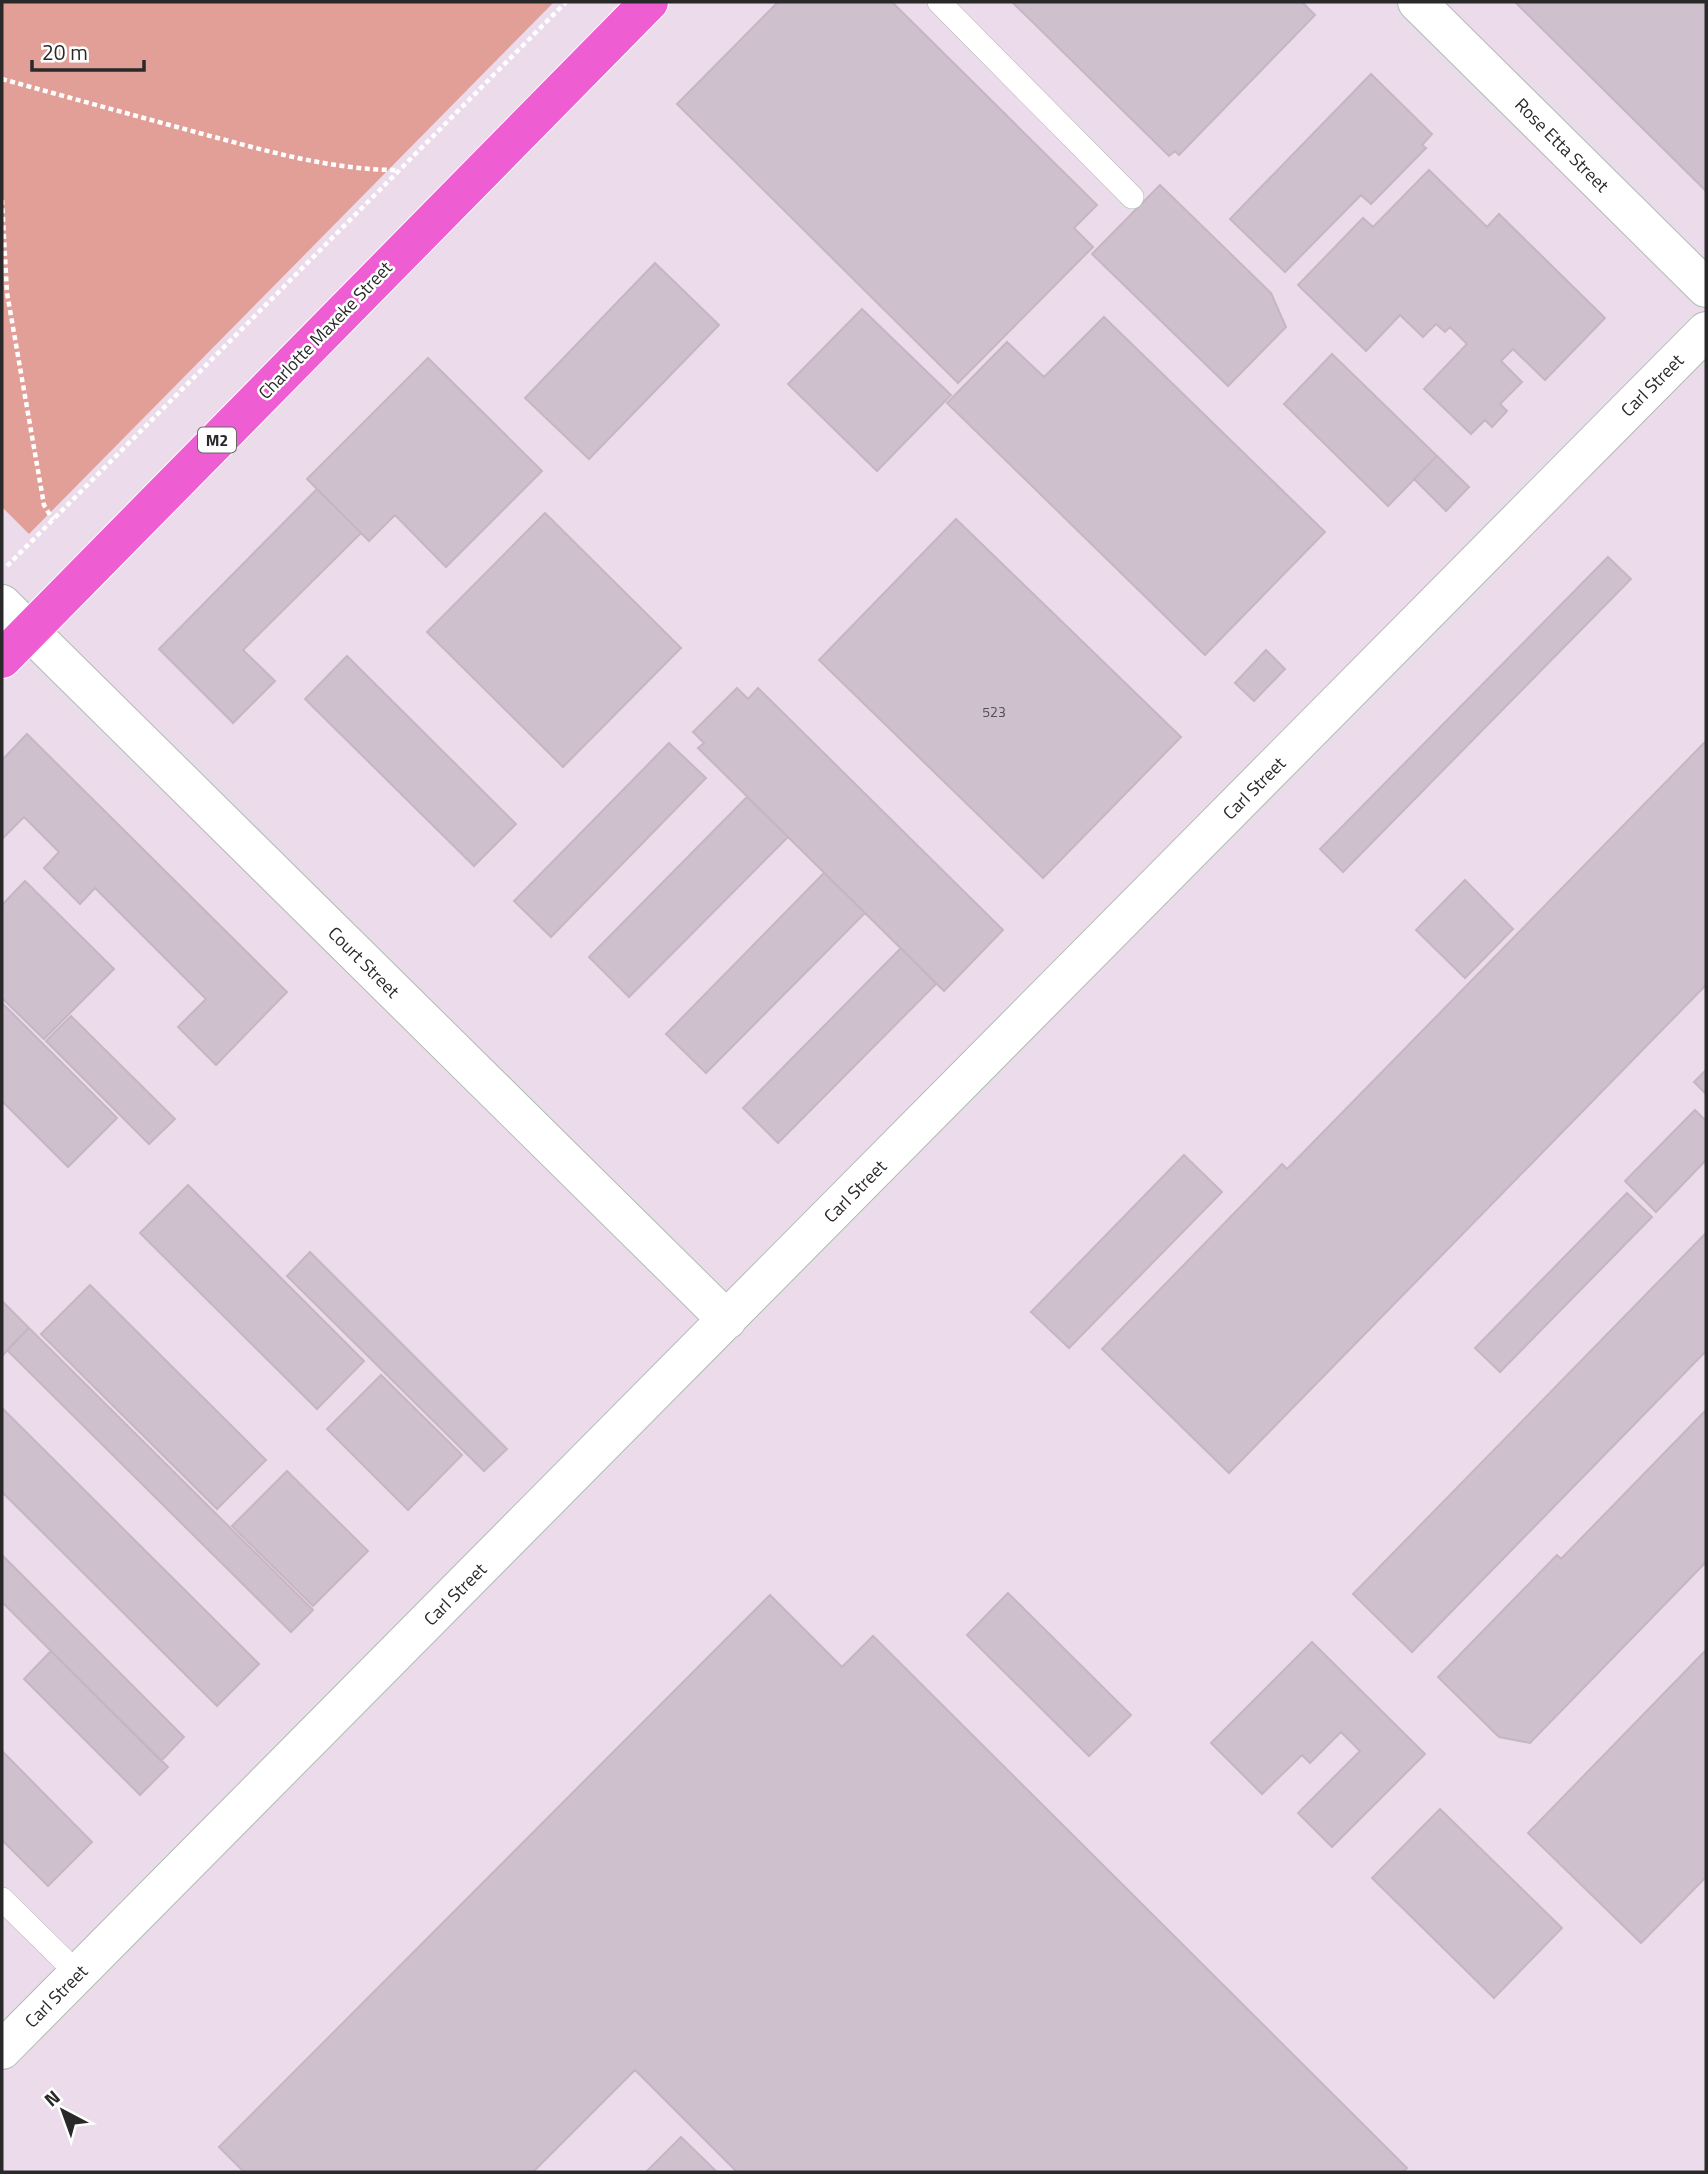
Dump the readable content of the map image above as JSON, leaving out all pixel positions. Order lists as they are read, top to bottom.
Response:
{
  "streets": {
    "main road": ["Charlotte Maxeke Street", "M2"],
    "street": ["Rose Etta Street", "Carl Street", "Court Street"]
  },
  "crossings": [
    ["Charlotte Maxeke Street", "Court Street"],
    ["Carl Street", "Court Street"]
  ],
  "house_numbers": ["523"],
  "scale_bar": "20 m",
  "north": "top left"
}
